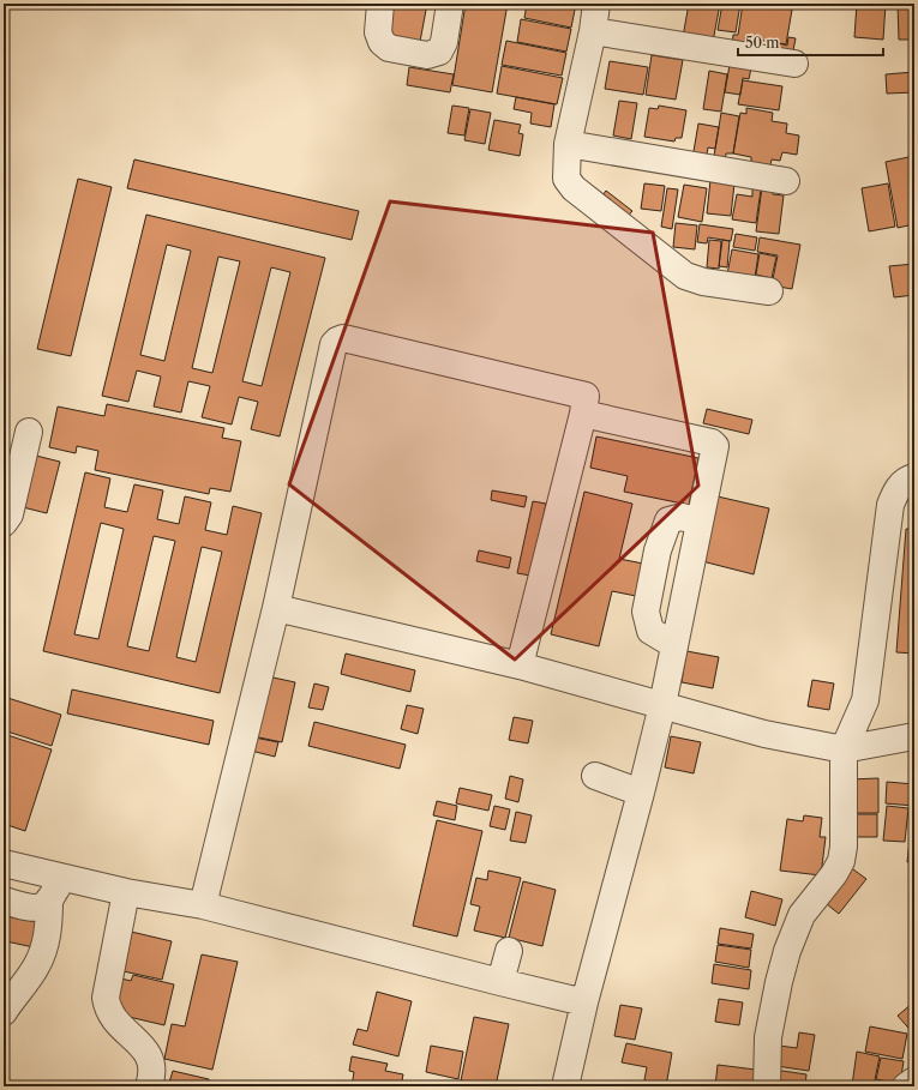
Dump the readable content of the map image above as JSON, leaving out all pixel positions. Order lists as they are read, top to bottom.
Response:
{
  "scale_bar": "50 m"
}
